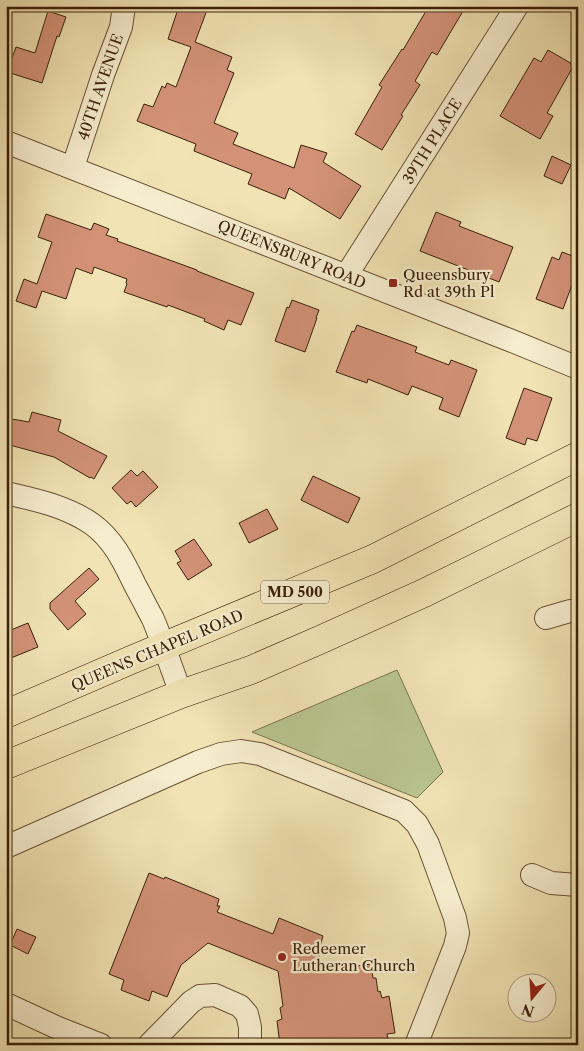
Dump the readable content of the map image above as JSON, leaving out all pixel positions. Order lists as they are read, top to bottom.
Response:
{
  "streets": {
    "main road": ["MD 500", "QUEENS CHAPEL ROAD"],
    "street": ["40TH AVENUE", "39TH PLACE", "QUEENSBURY ROAD"]
  },
  "crossings": [
    ["40TH AVENUE", "QUEENSBURY ROAD"],
    ["39TH PLACE", "QUEENSBURY ROAD"]
  ],
  "places": {
    "transit": ["Queensbury Rd at 39th Pl"],
    "other": ["Redeemer Lutheran Church"]
  },
  "north": "bottom"
}
